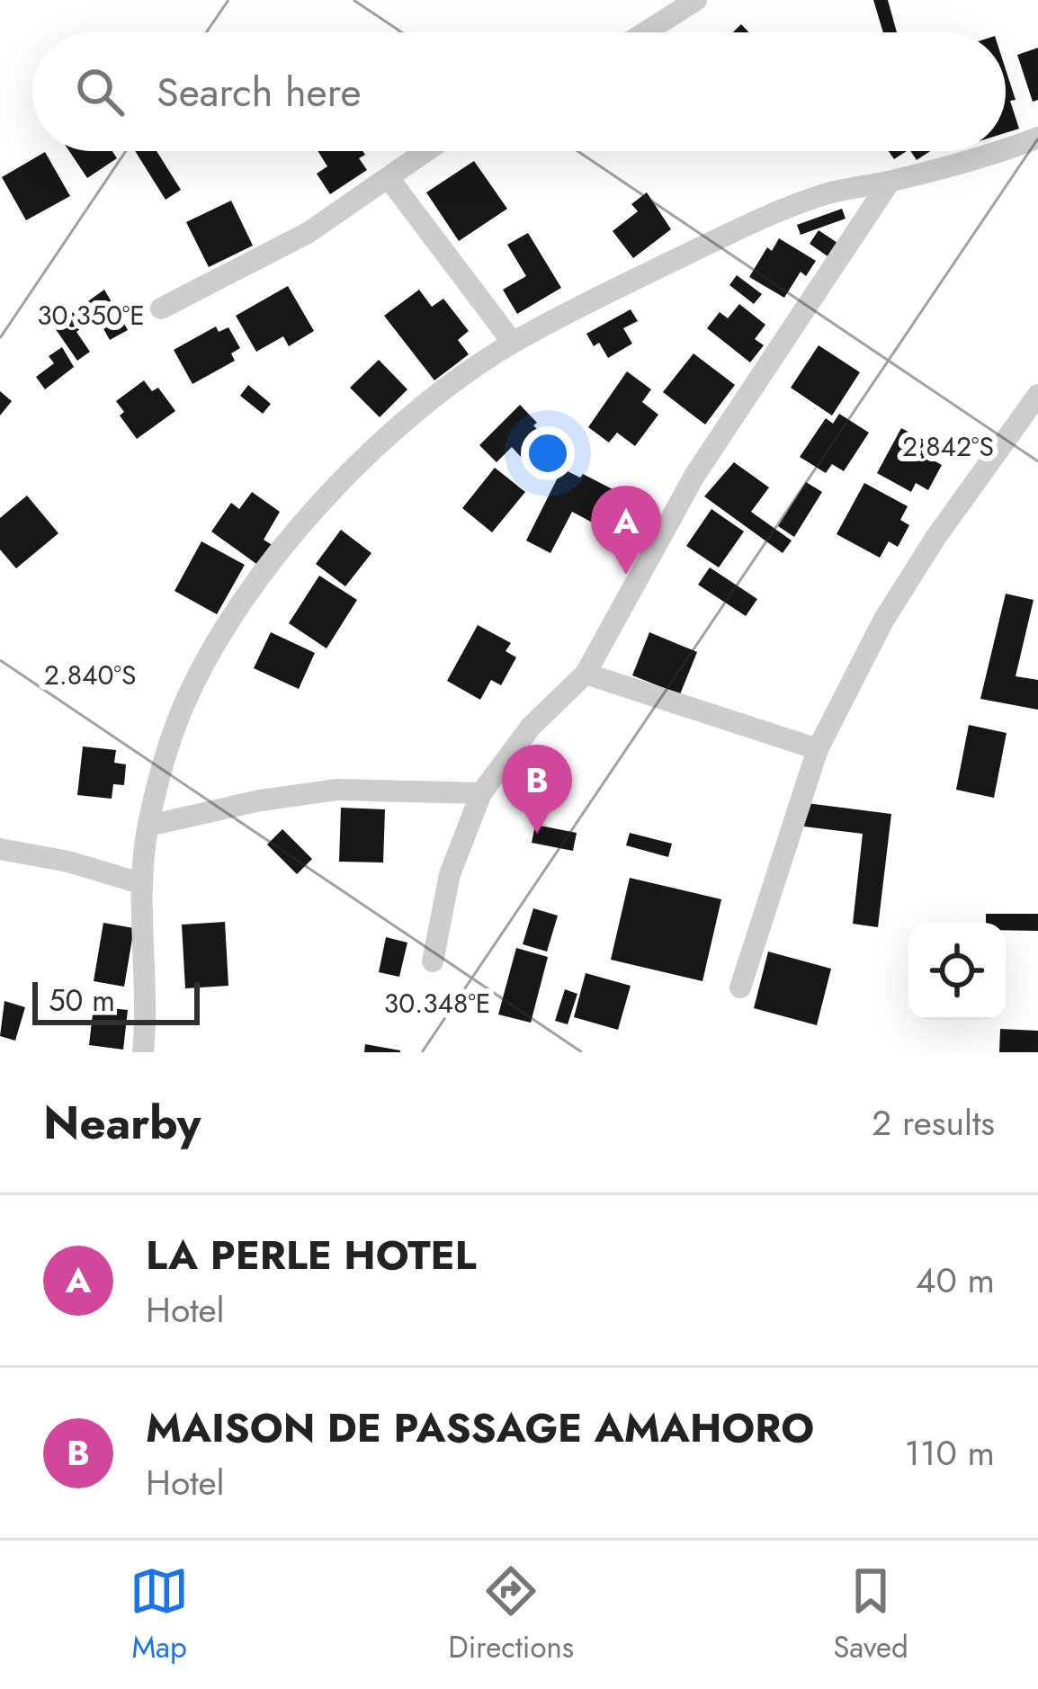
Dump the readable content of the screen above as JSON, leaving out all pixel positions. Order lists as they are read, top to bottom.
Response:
{
  "scale_bar": "50 m",
  "page": {
    "search": "Search here",
    "pins": ["A", "B"],
    "scale": "50 m",
    "heading": ["Nearby", "2 results"],
    "list": [
      {
        "mark": "A",
        "name": "LA PERLE HOTEL",
        "note": "Hotel",
        "value": "40 m"
      },
      {
        "mark": "B",
        "name": "MAISON DE PASSAGE AMAHORO",
        "note": "Hotel",
        "value": "110 m"
      }
    ],
    "nav": ["Map", "Directions", "Saved"]
  },
  "coordinates": [
    "30.350°E",
    "2.842°S",
    "2.840°S",
    "30.348°E"
  ]
}
